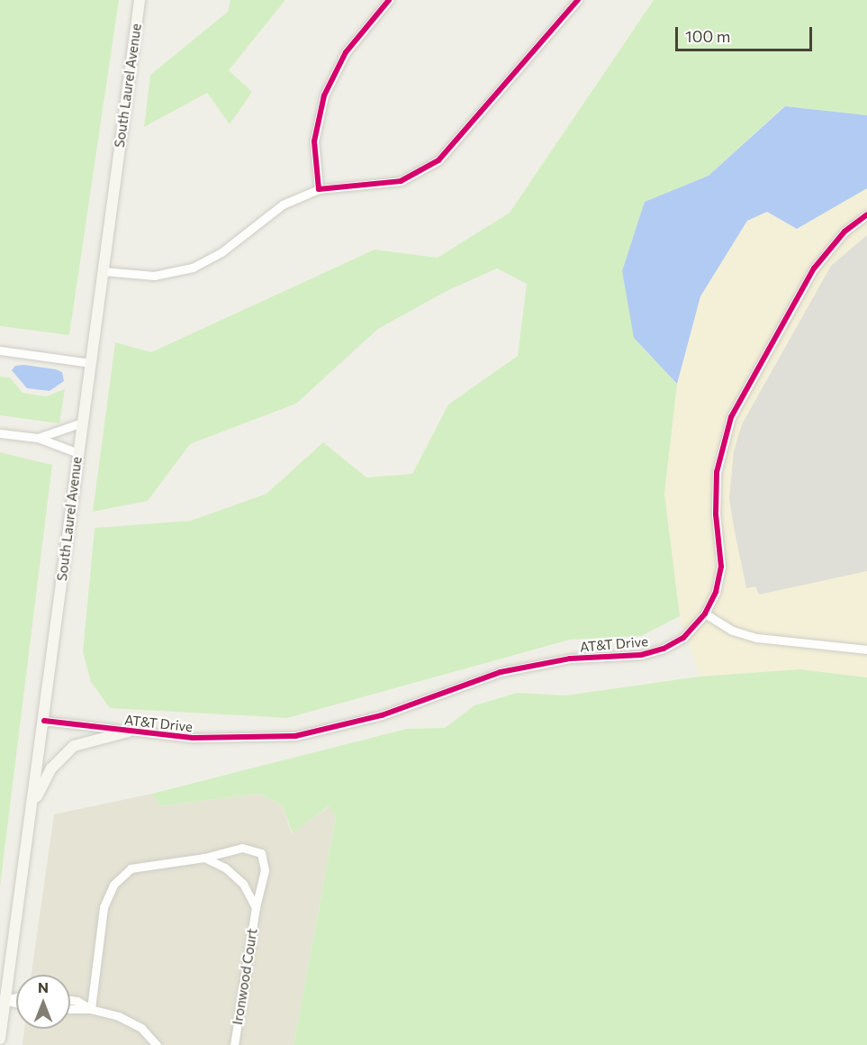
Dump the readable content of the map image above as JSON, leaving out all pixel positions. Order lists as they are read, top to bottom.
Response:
{
  "streets": {
    "main road": ["South Laurel Avenue"],
    "street": ["AT&T Drive", "Ironwood Court"]
  },
  "crossings": [
    ["South Laurel Avenue", "AT&T Drive"]
  ],
  "scale_bar": "100 m",
  "north": "top"
}
